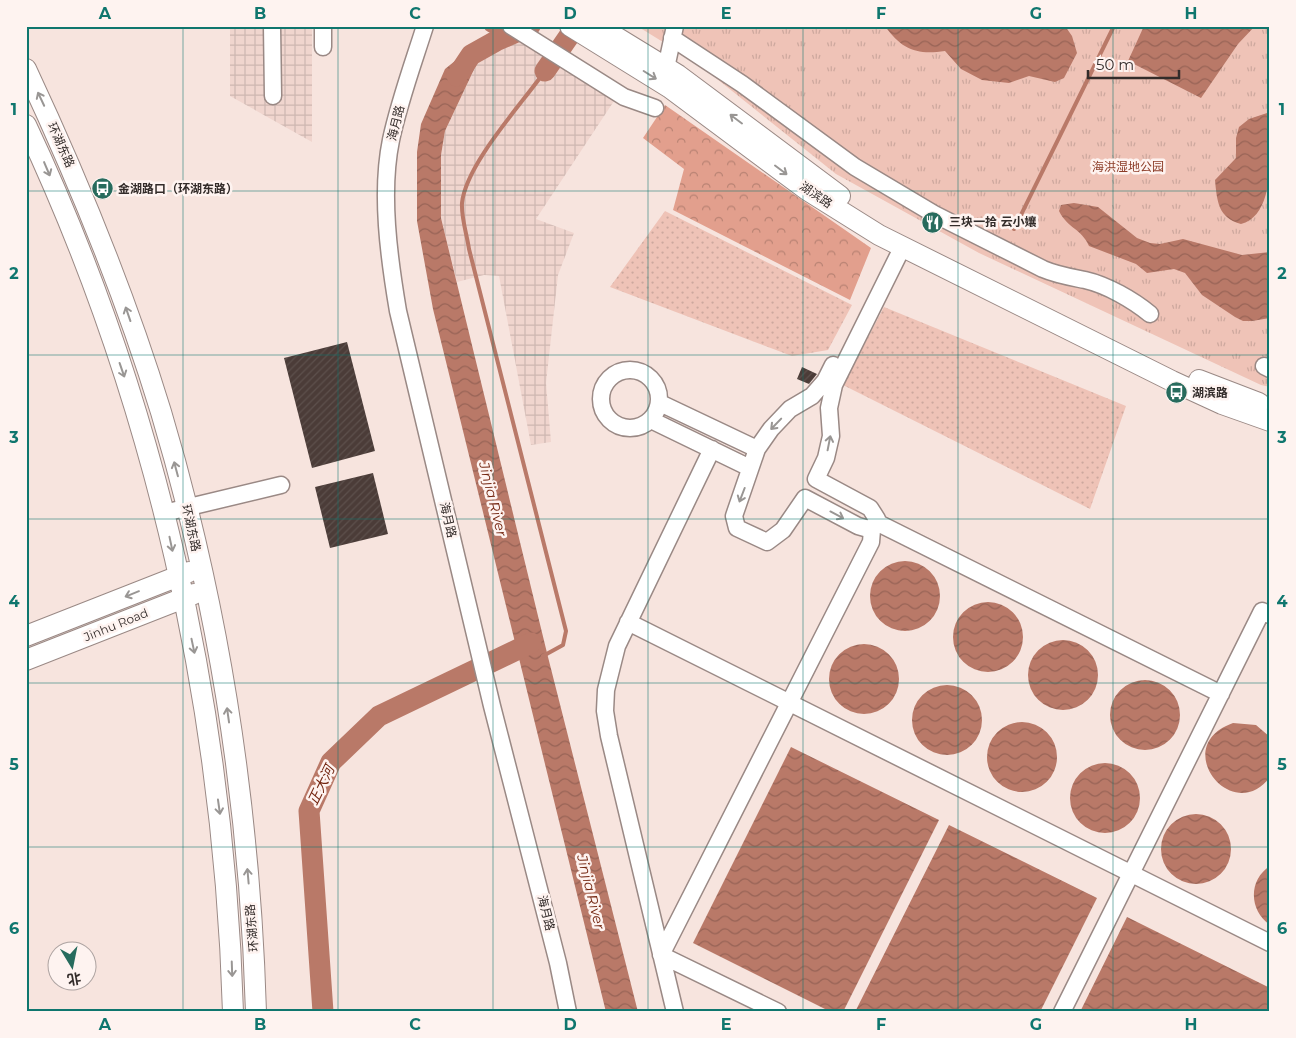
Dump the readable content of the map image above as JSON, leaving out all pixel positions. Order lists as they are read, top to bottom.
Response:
{
  "streets": {
    "main road": ["环湖东路", "湖滨路", "Jinhu Road"],
    "street": ["海月路"]
  },
  "crossings": [
    ["环湖东路", "Jinhu Road"]
  ],
  "water": ["Jinjia River", "正大河"],
  "parks": ["海洪湿地公园"],
  "places": {
    "bus stop": ["金湖路口（环湖东路）", "湖滨路"],
    "restaurant": ["三块一拾 云小孃"]
  },
  "scale_bar": "50 m",
  "north": "bottom",
  "grid": {
    "columns": [
      "A",
      "B",
      "C",
      "D",
      "E",
      "F",
      "G",
      "H"
    ],
    "rows": [
      "1",
      "2",
      "3",
      "4",
      "5",
      "6"
    ]
  }
}
